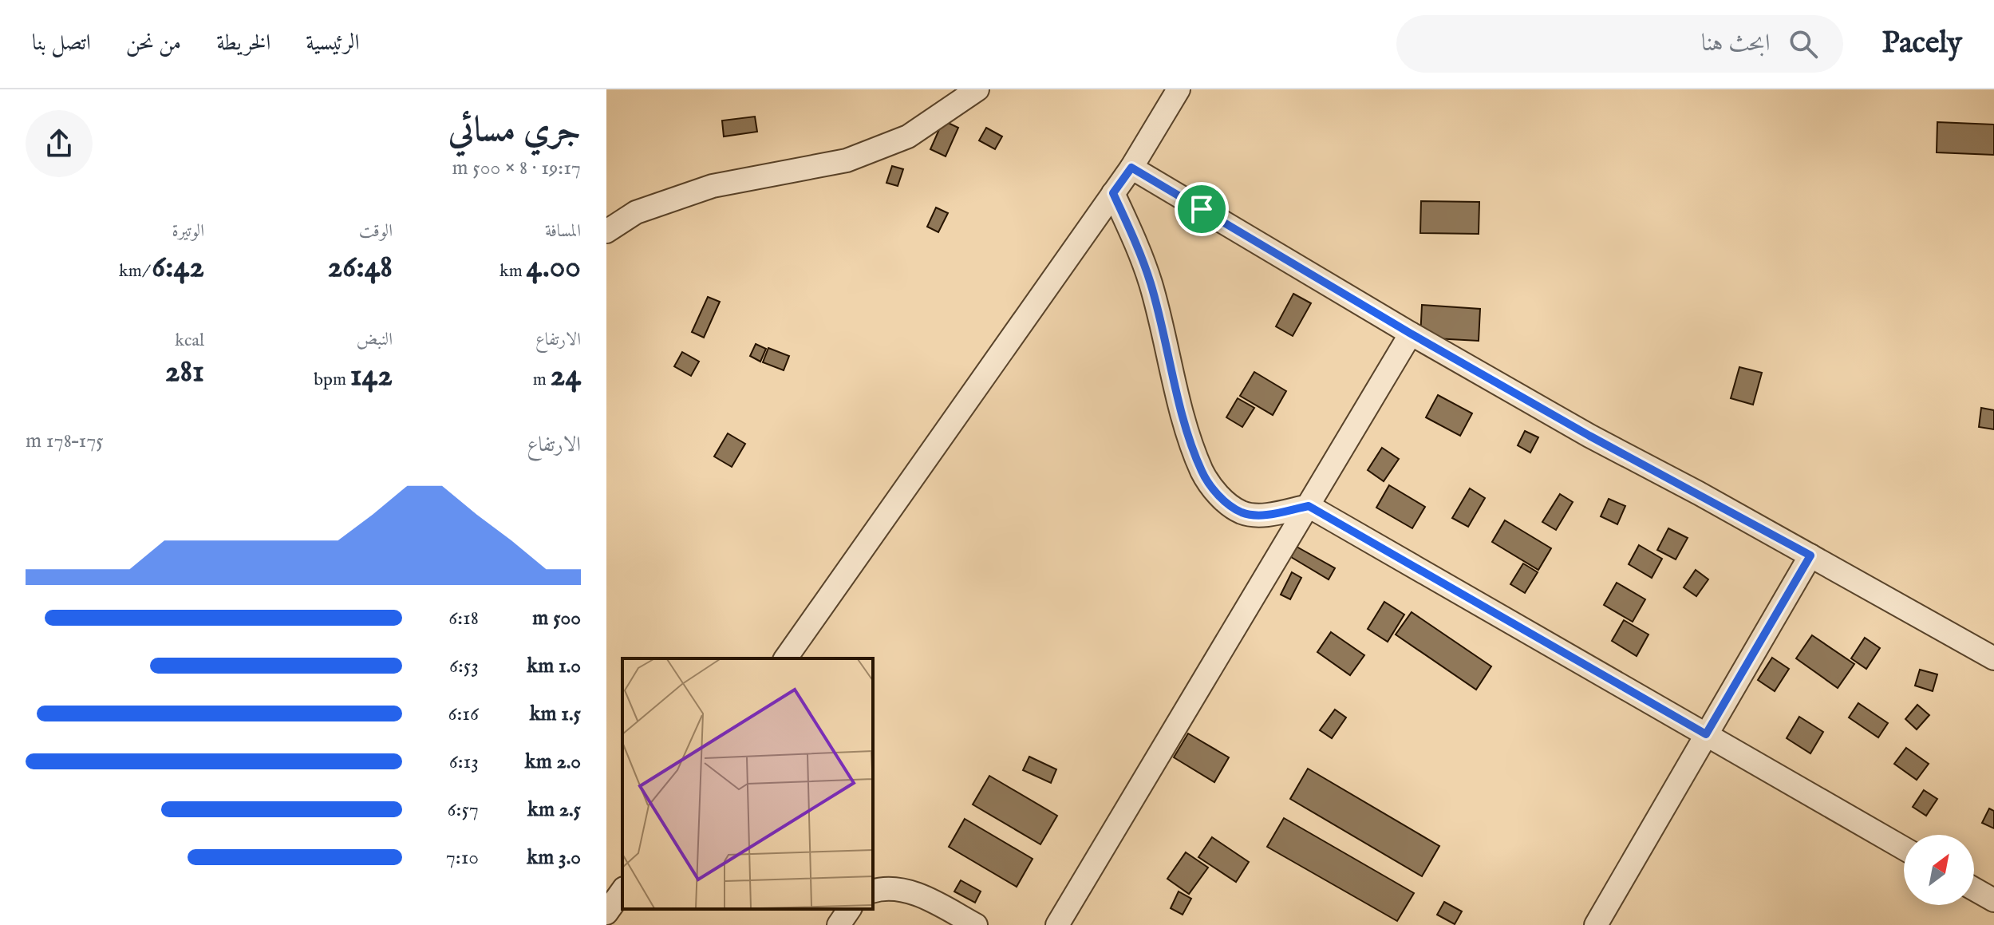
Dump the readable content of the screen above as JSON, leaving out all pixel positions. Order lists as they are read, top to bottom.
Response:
{
  "north": "top right",
  "page": {
    "header": "Pacely",
    "search": "ابحث هنا",
    "nav": [
      "الرئيسية",
      "الخريطة",
      "من نحن",
      "اتصل بنا"
    ],
    "heading": ["جري مسائي", "19:17 · 8 × 500 m"],
    "stats": [
      ["المسافة", "4.00 km"],
      ["الوقت", "26:48"],
      ["الوتيرة", "6:42 /km"],
      ["الارتفاع", "24 m"],
      ["النبض", "142 bpm"],
      ["kcal", "281"]
    ],
    "chart": ["الارتفاع", "175–178 m"],
    "list": [
      {
        "name": "500 m",
        "note": "6:18"
      },
      {
        "name": "1.0 km",
        "note": "6:53"
      },
      {
        "name": "1.5 km",
        "note": "6:16"
      },
      {
        "name": "2.0 km",
        "note": "6:13"
      },
      {
        "name": "2.5 km",
        "note": "6:57"
      },
      {
        "name": "3.0 km",
        "note": "7:10"
      }
    ]
  }
}
